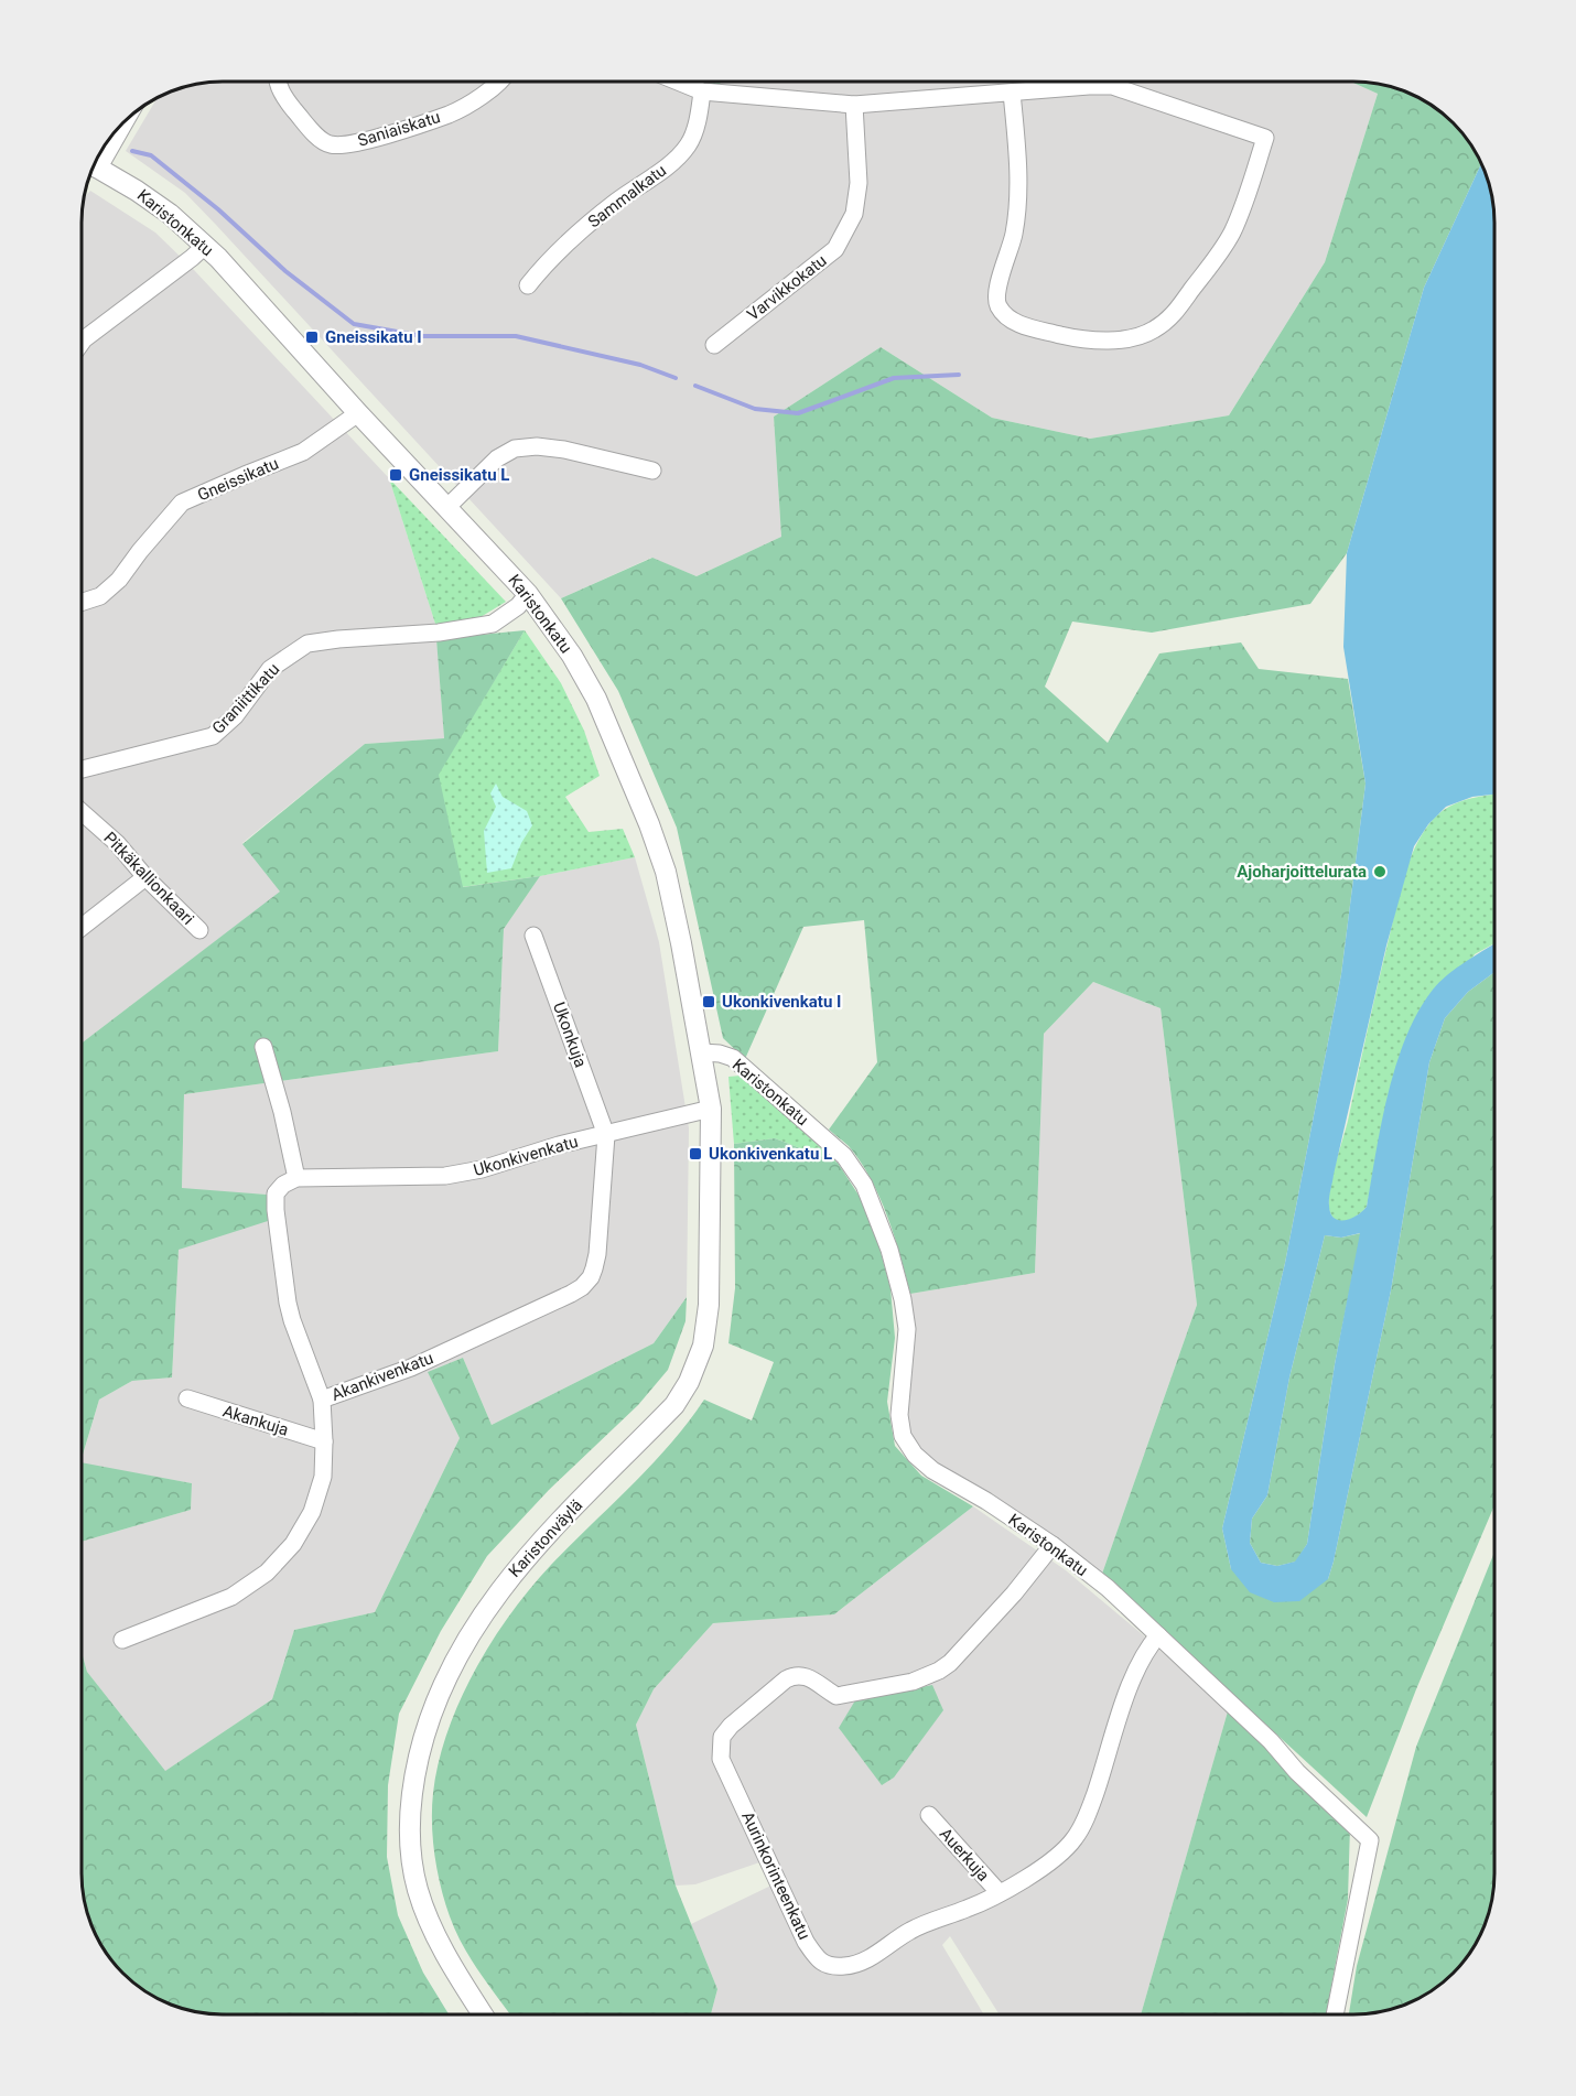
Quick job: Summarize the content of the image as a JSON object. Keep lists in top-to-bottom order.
{
  "streets": {
    "street": [
      "Saniaiskatu",
      "Sammalkatu",
      "Karistonkatu",
      "Varvikkokatu",
      "Gneissikatu",
      "Graniittikatu",
      "Pitkäkallionkaari",
      "Ukonkuja",
      "Ukonkivenkatu",
      "Akankivenkatu",
      "Akankuja",
      "Karistonväylä",
      "Auerkuja",
      "Aurinkorinteenkatu"
    ]
  },
  "crossings": [
    ["Karistonkatu", "Gneissikatu"],
    ["Karistonkatu", "Graniittikatu"],
    ["Karistonkatu", "Karistonväylä"],
    ["Karistonkatu", "Aurinkorinteenkatu"],
    ["Ukonkuja", "Ukonkivenkatu"],
    ["Ukonkuja", "Akankivenkatu"],
    ["Ukonkivenkatu", "Akankivenkatu"],
    ["Ukonkivenkatu", "Karistonväylä"],
    ["Akankivenkatu", "Akankuja"],
    ["Auerkuja", "Aurinkorinteenkatu"]
  ],
  "places": {
    "transit": [
      "Gneissikatu I",
      "Gneissikatu L",
      "Ukonkivenkatu I",
      "Ukonkivenkatu L"
    ],
    "other": ["Ajoharjoittelurata"]
  }
}
